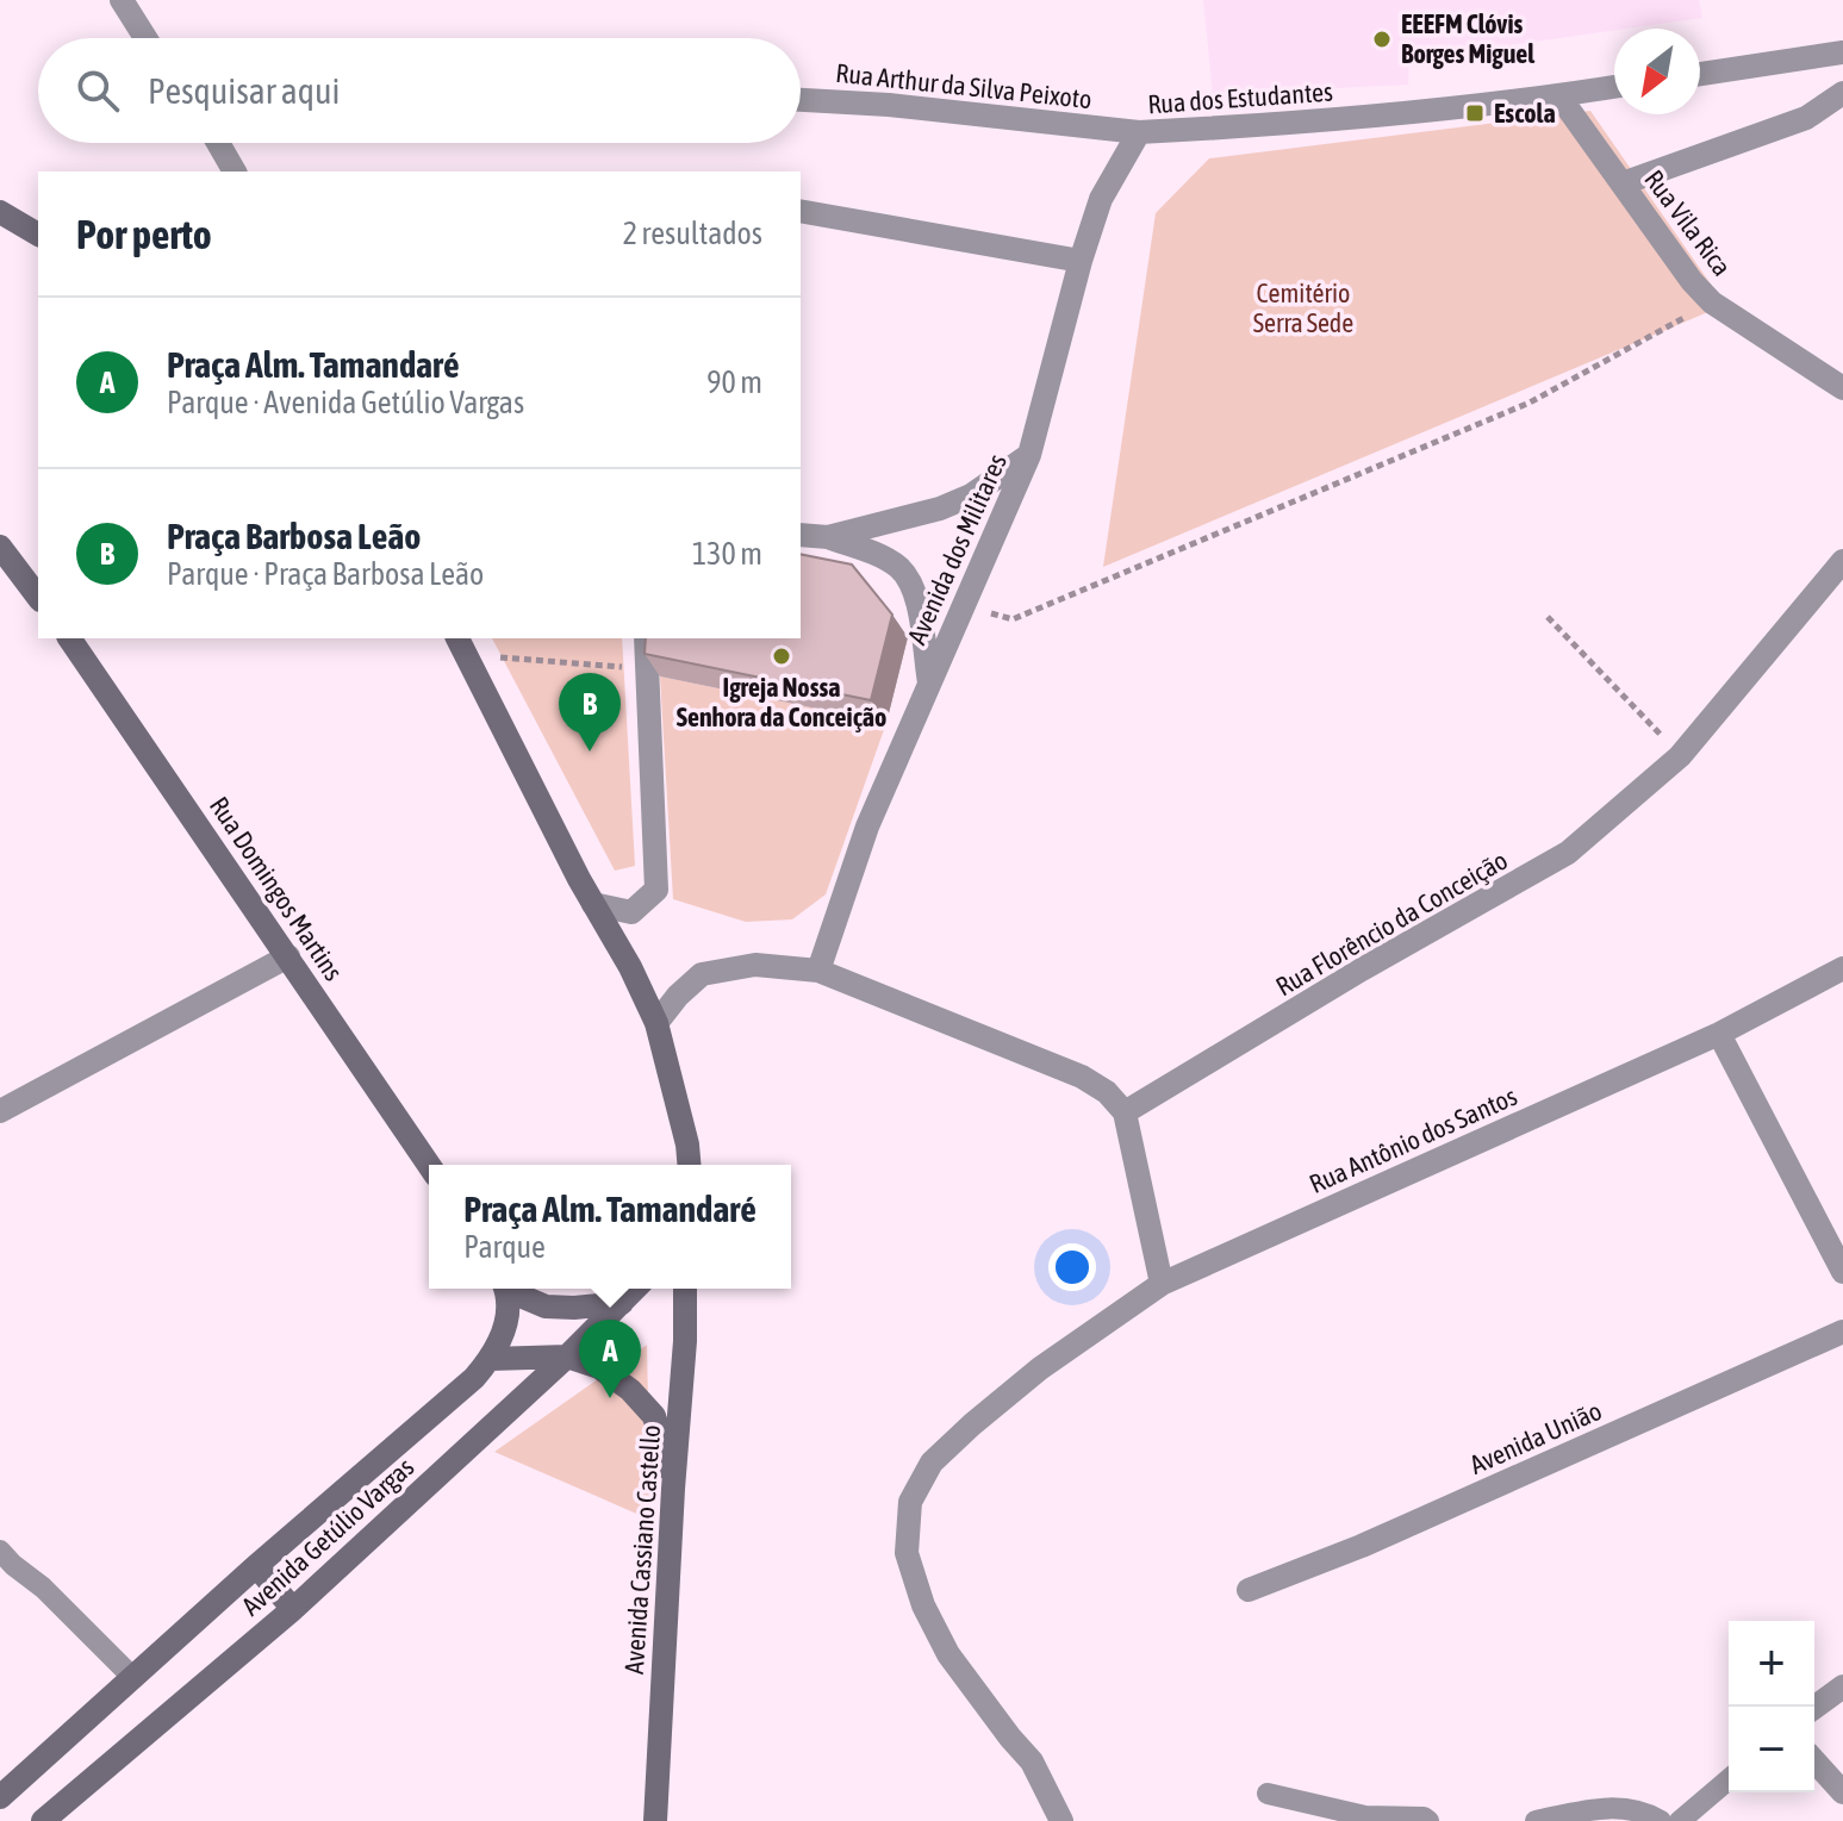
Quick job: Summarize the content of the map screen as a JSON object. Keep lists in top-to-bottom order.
{
  "streets": {
    "street": [
      "Rua Arthur da Silva Peixoto",
      "Rua dos Estudantes",
      "Rua Vila Rica",
      "Avenida dos Militares",
      "Rua Domingos Martins",
      "Rua Florêncio da Conceição",
      "Rua Antônio dos Santos",
      "Avenida União",
      "Avenida Getúlio Vargas",
      "Avenida Cassiano Castello"
    ]
  },
  "crossings": [
    ["Rua Arthur da Silva Peixoto", "Rua dos Estudantes"],
    ["Rua dos Estudantes", "Rua Vila Rica"],
    ["Rua dos Estudantes", "Avenida dos Militares"]
  ],
  "parks": ["Cemitério Serra Sede"],
  "places": {
    "other": ["EEEFM Clóvis Borges Miguel", "Igreja Nossa Senhora da Conceição"],
    "transit": ["Escola"]
  },
  "north": "bottom left",
  "page": {
    "search": "Pesquisar aqui",
    "heading": ["Por perto", "2 resultados"],
    "list": [
      {
        "mark": "A",
        "name": "Praça Alm. Tamandaré",
        "note": "Parque · Avenida Getúlio Vargas",
        "value": "90 m"
      },
      {
        "mark": "B",
        "name": "Praça Barbosa Leão",
        "note": "Parque · Praça Barbosa Leão",
        "value": "130 m"
      }
    ],
    "pins": ["B", "A"],
    "popup": ["Praça Alm. Tamandaré", "Parque"],
    "map_buttons": ["+", "−"]
  }
}
